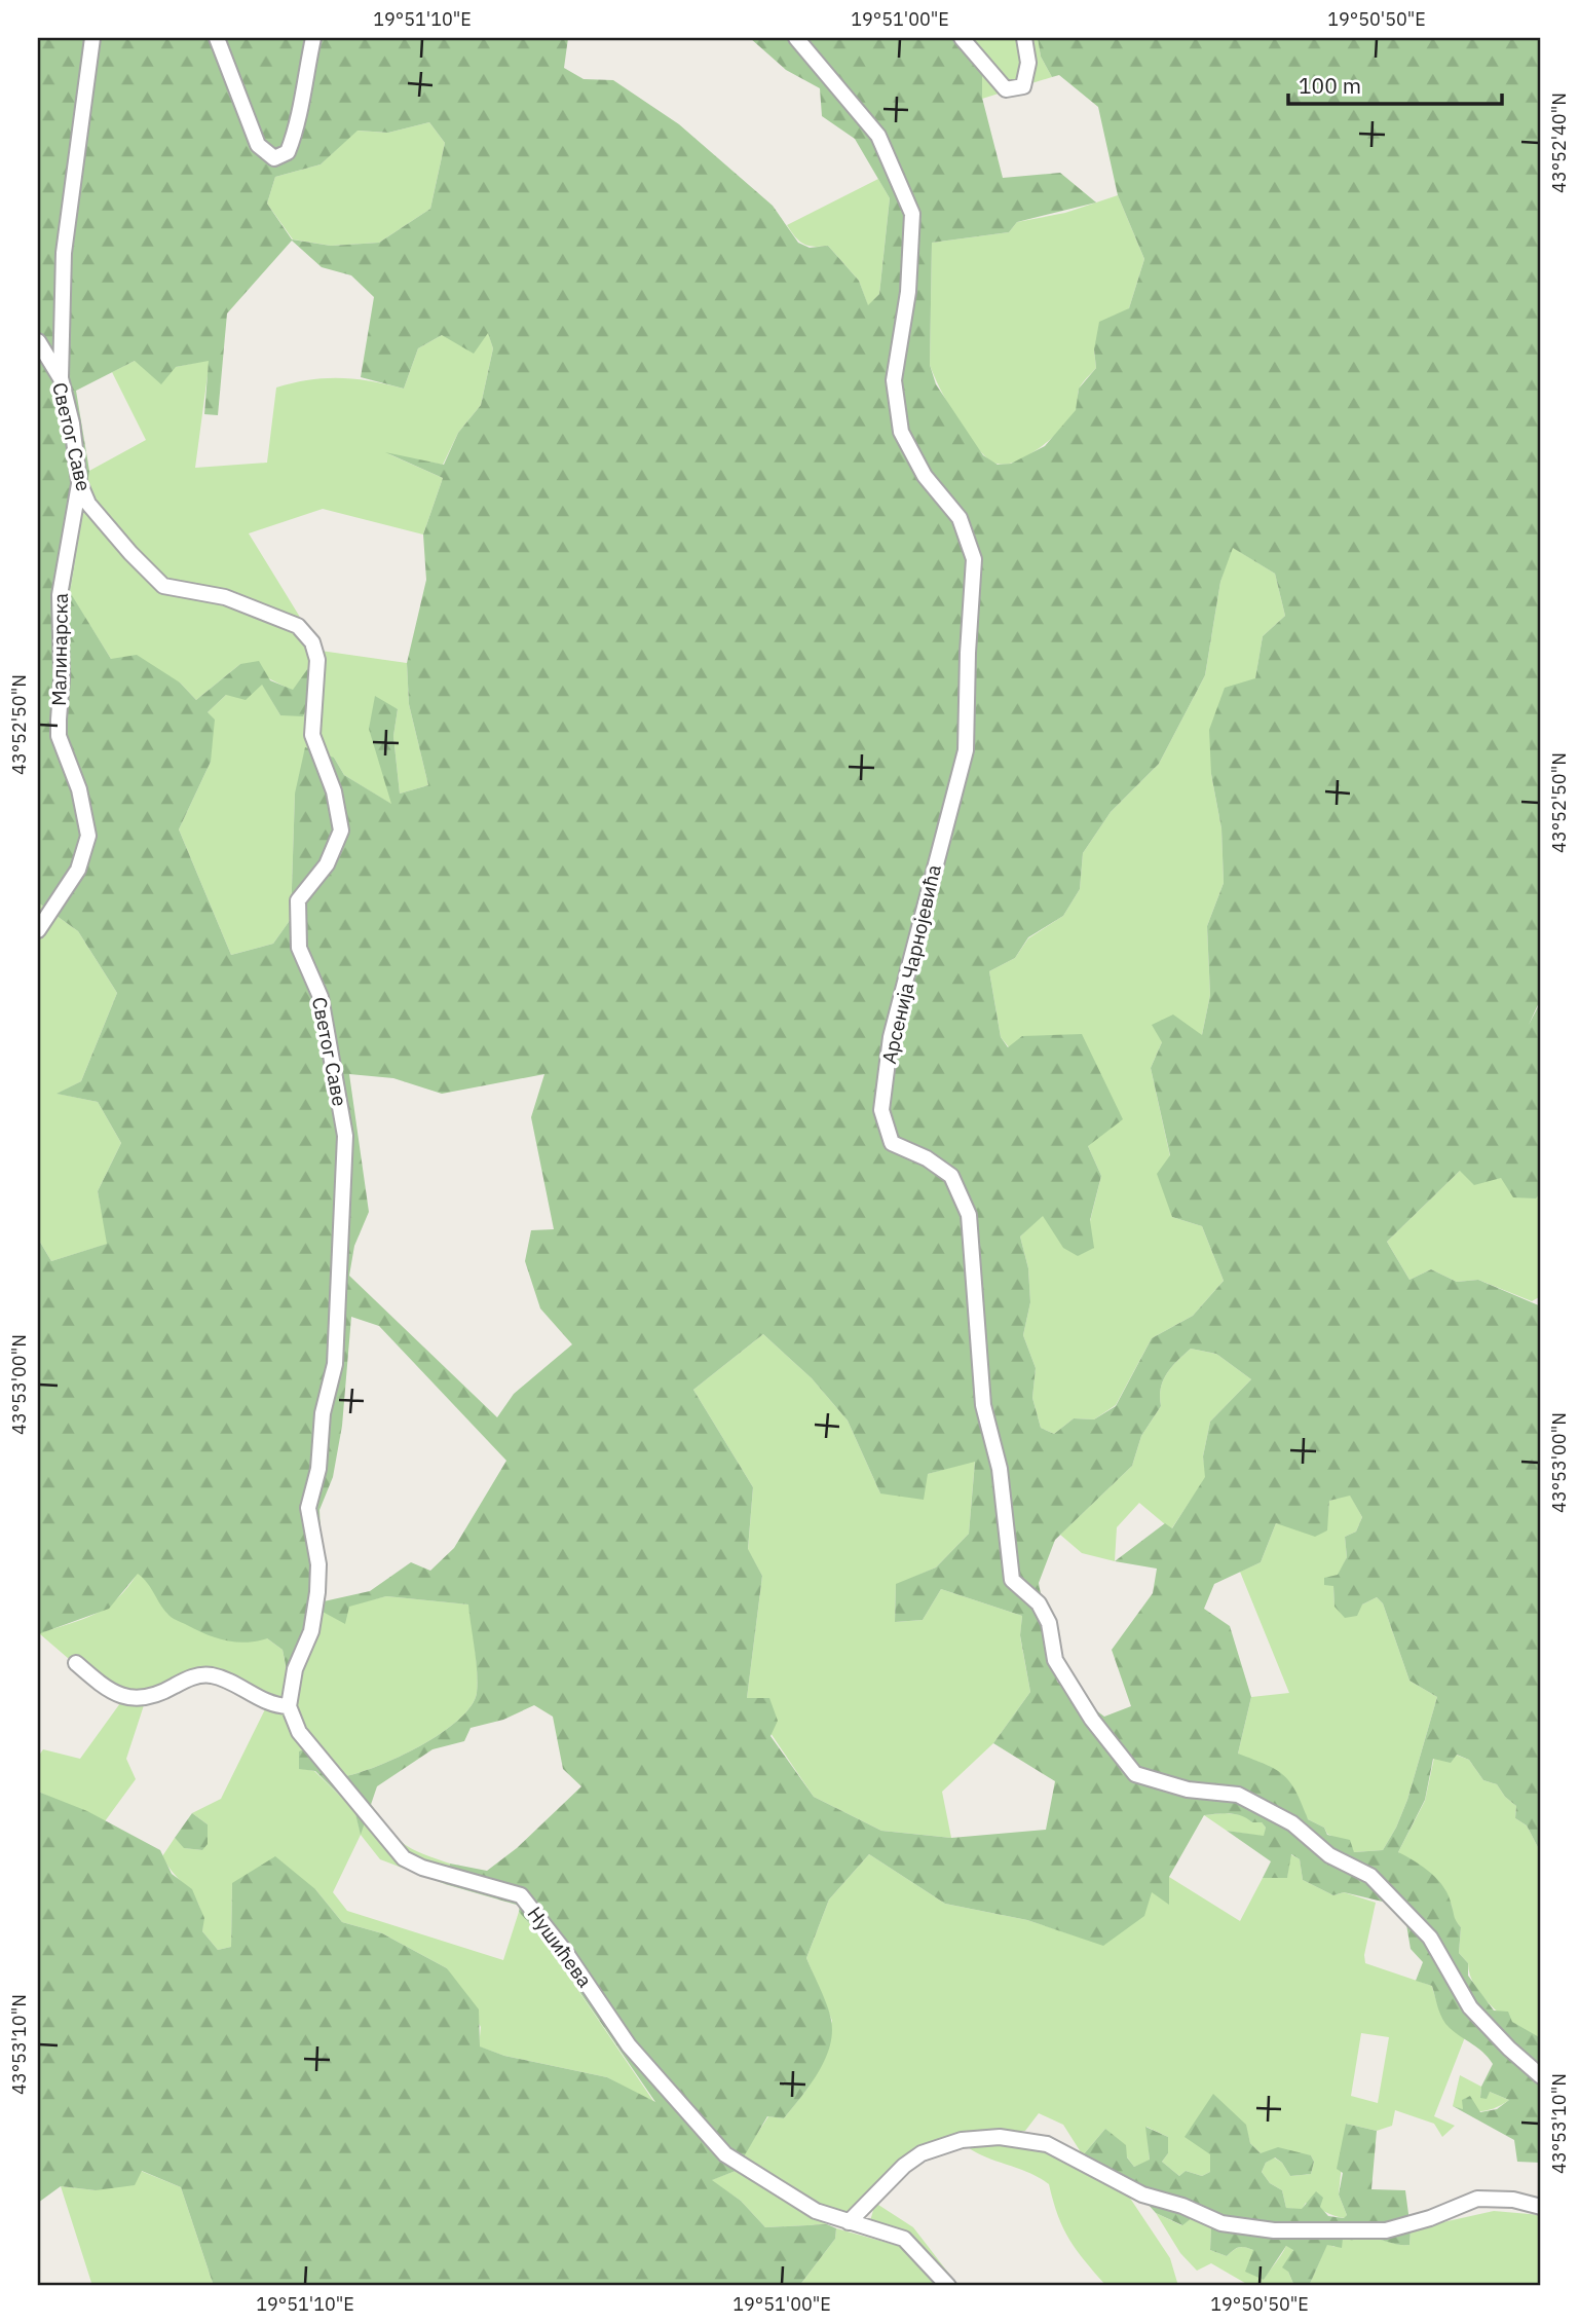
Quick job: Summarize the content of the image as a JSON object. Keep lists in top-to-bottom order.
{
  "streets": {
    "street": [
      "Светог Саве",
      "Малинарска",
      "Арсенија Чарнојевића",
      "Нушићева"
    ]
  },
  "crossings": [
    ["Светог Саве", "Малинарска"],
    ["Светог Саве", "Нушићева"]
  ],
  "scale_bar": "100 m",
  "coordinates": [
    "19°51'10\"E",
    "19°51'00\"E",
    "19°50'50\"E",
    "43°52'40\"N",
    "43°52'50\"N",
    "43°53'00\"N",
    "43°53'10\"N"
  ]
}
